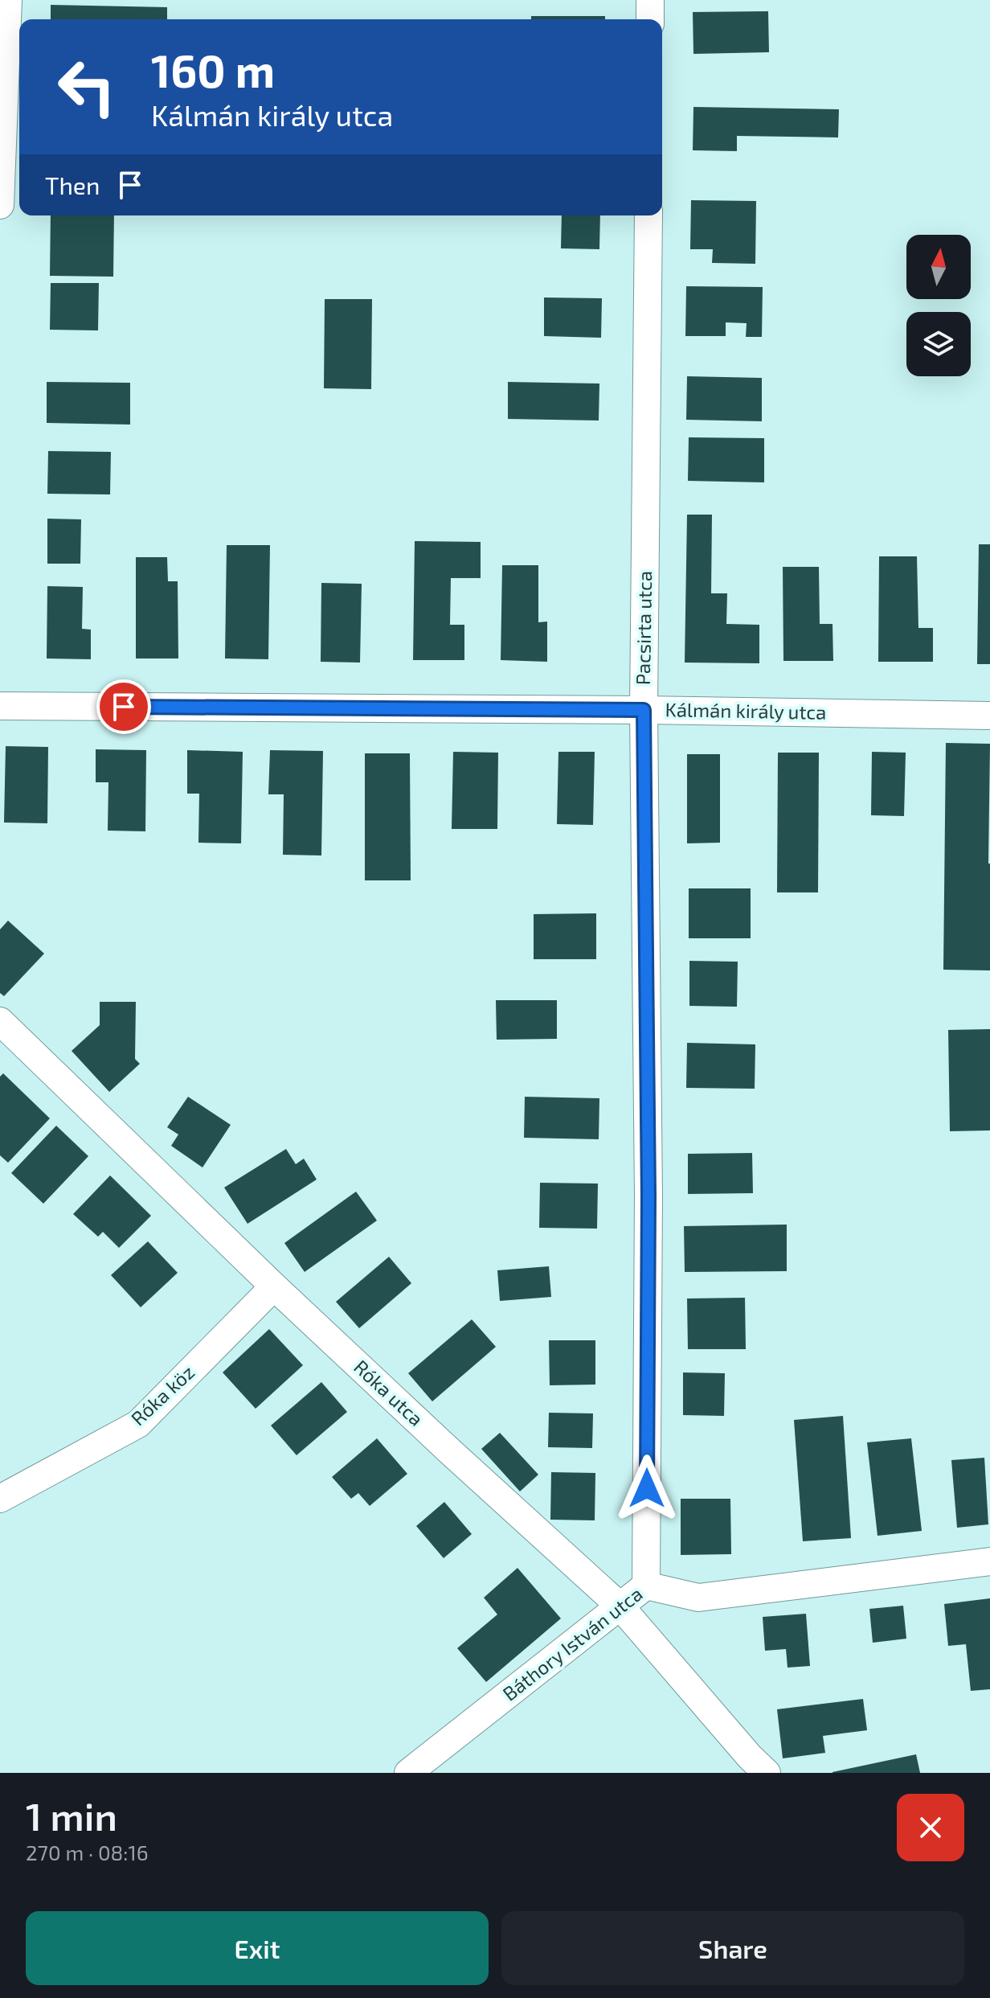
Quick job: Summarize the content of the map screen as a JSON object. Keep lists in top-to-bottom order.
{
  "streets": {
    "street": [
      "Pacsirta utca",
      "Kálmán király utca",
      "Róka utca",
      "Róka köz",
      "Báthory István utca"
    ]
  },
  "crossings": [
    ["Pacsirta utca", "Kálmán király utca"],
    ["Pacsirta utca", "Báthory István utca"],
    ["Róka utca", "Róka köz"],
    ["Róka utca", "Báthory István utca"]
  ],
  "north": "top",
  "page": {
    "turn": ["160 m", "Kálmán király utca"],
    "then": "Then",
    "heading": ["1 min", "270 m · 08:16"],
    "buttons": ["Exit", "Share"]
  }
}
